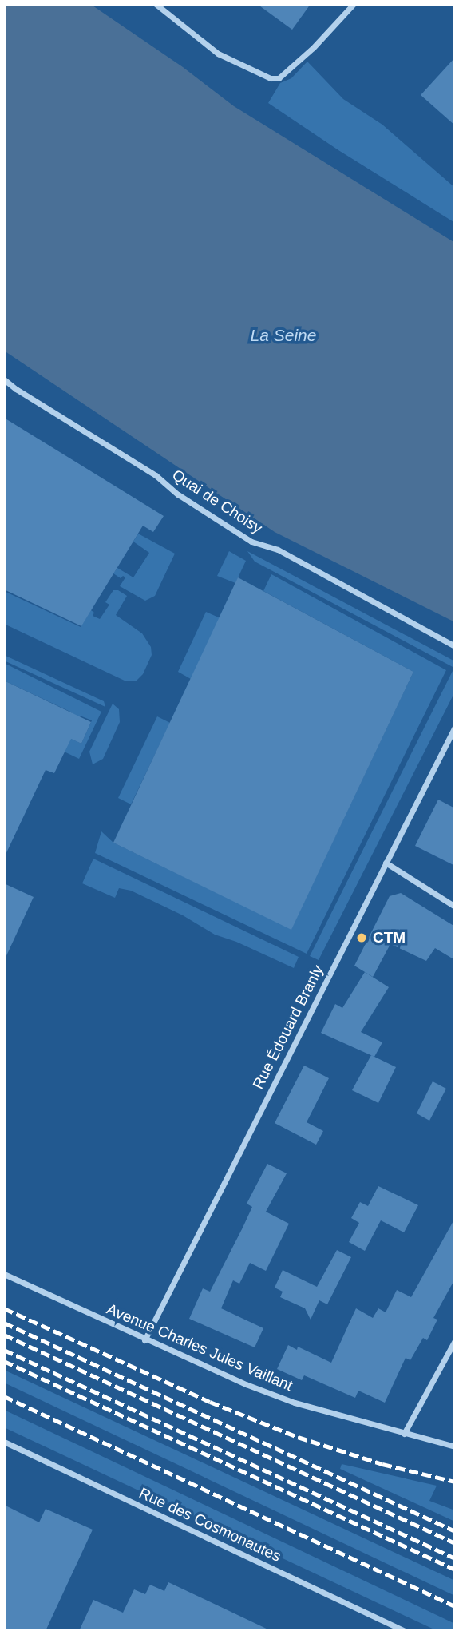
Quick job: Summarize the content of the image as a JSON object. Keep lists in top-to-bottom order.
{
  "streets": {
    "street": [
      "Quai de Choisy",
      "Rue Édouard Branly",
      "Avenue Charles Jules Vaillant",
      "Rue des Cosmonautes"
    ]
  },
  "crossings": [
    ["Rue Édouard Branly", "Avenue Charles Jules Vaillant"]
  ],
  "water": ["La Seine"],
  "places": ["CTM"]
}
